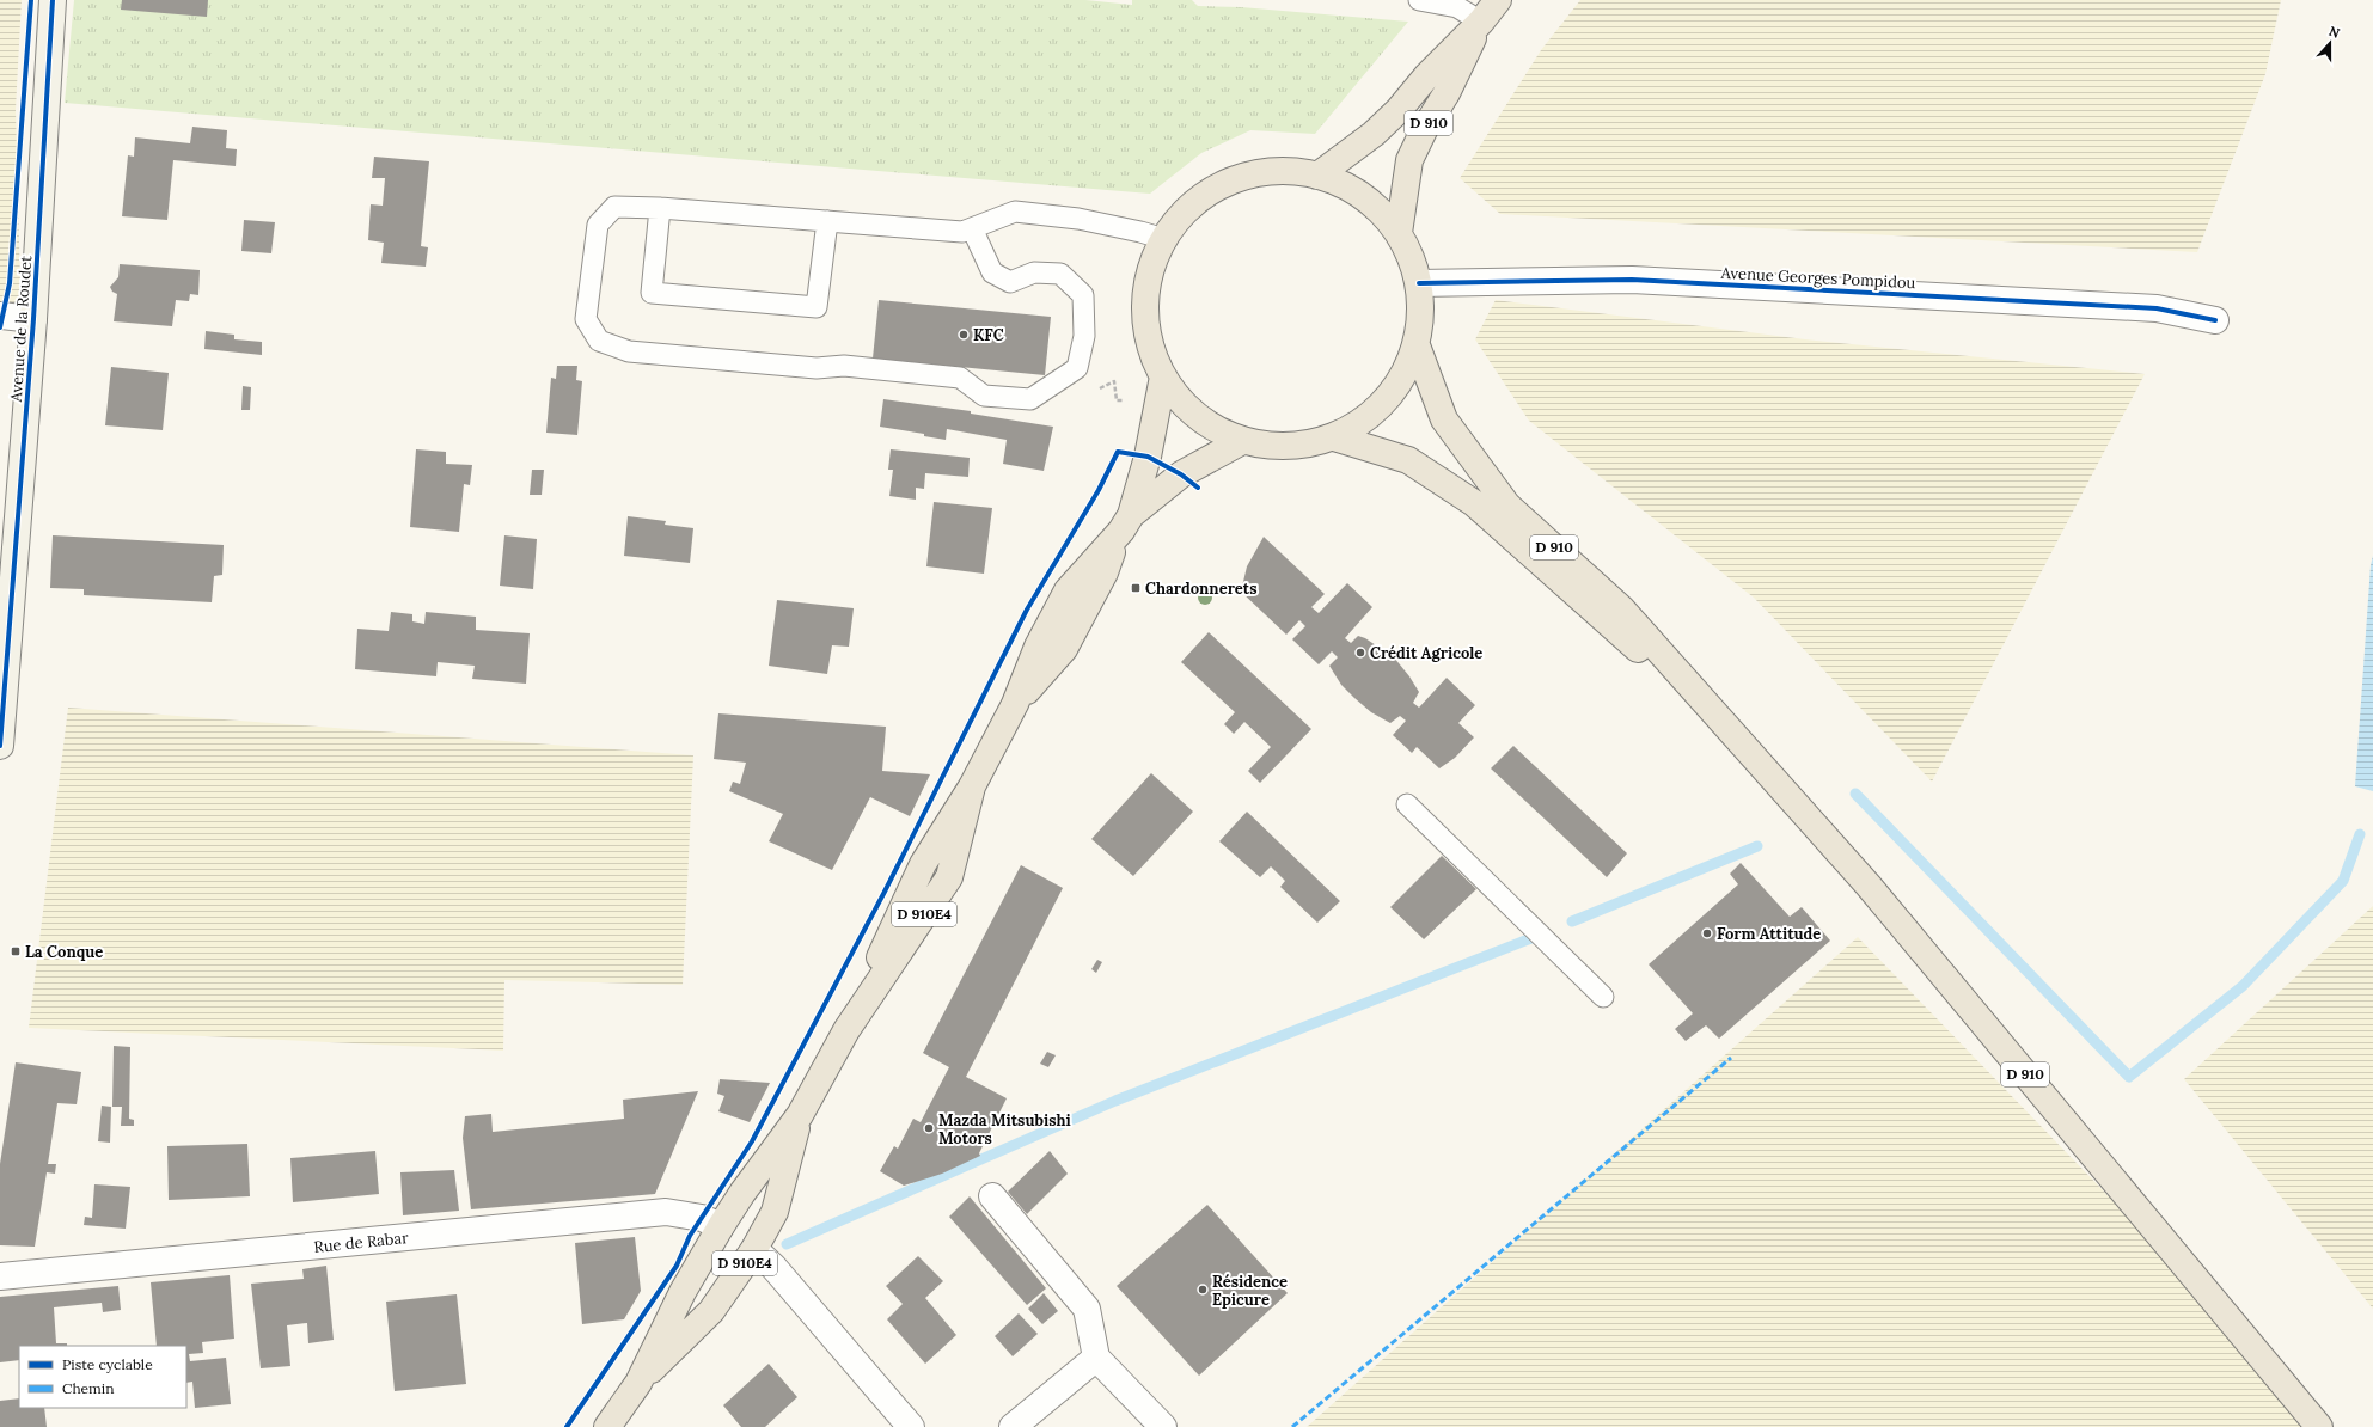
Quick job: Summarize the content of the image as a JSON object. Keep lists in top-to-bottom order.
{
  "streets": {
    "main road": ["D 910", "D 910E4"],
    "street": ["Avenue Georges Pompidou", "Avenue de la Roudet", "Rue de Rabar"]
  },
  "crossings": [
    ["D 910E4", "Rue de Rabar"]
  ],
  "places": {
    "other": [
      "KFC",
      "Crédit Agricole",
      "Form Attitude",
      "Mazda Mitsubishi Motors",
      "Résidence Epicure"
    ],
    "transit": ["Chardonnerets", "La Conque"]
  },
  "legend": ["Piste cyclable", "Chemin"],
  "north": "top"
}
